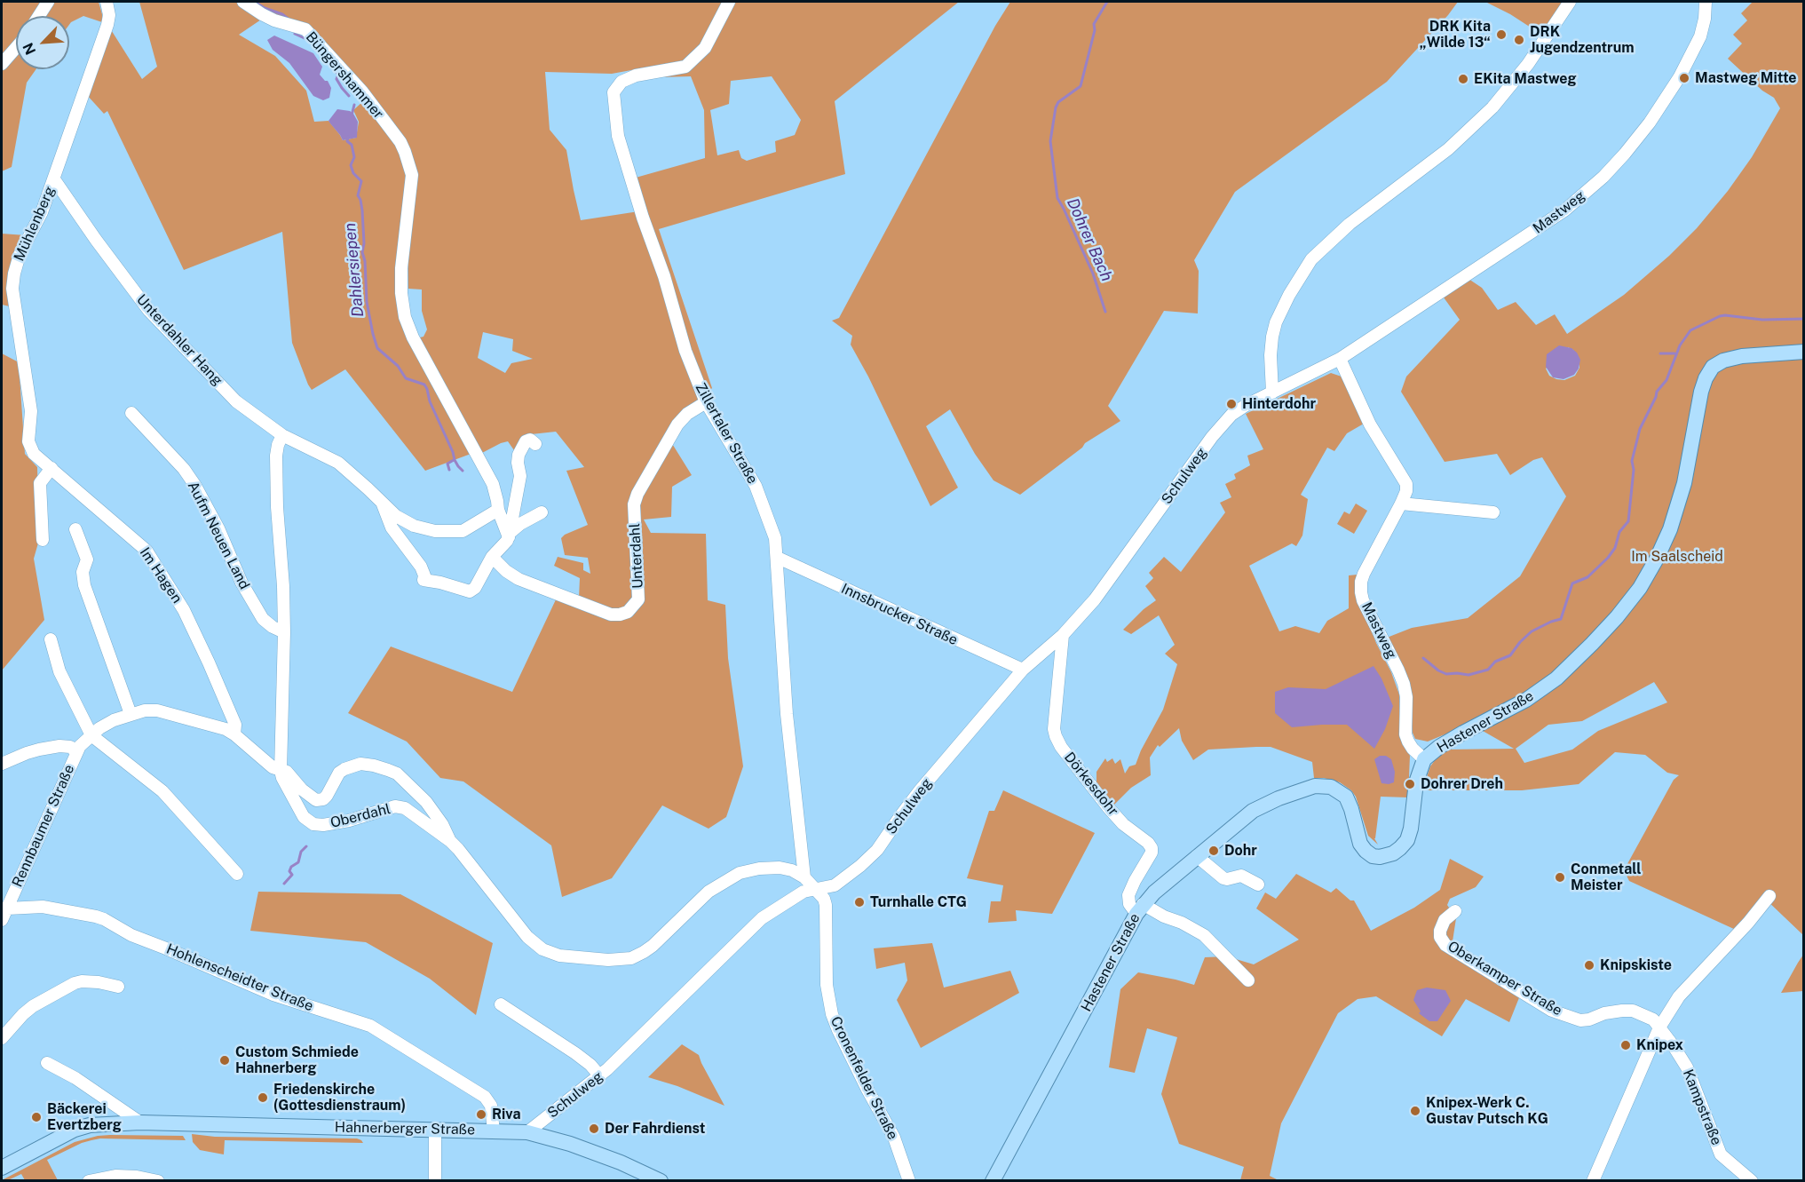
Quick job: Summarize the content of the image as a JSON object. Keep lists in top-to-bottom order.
{
  "streets": {
    "main road": ["Hastener Straße", "Hahnerberger Straße"],
    "street": [
      "Büngershammer",
      "Mastweg",
      "Mühlenberg",
      "Unterdahler Hang",
      "Zillertaler Straße",
      "Schulweg",
      "Aufm Neuen Land",
      "Unterdahl",
      "Im Hagen",
      "Innsbrucker Straße",
      "Dörkesdohr",
      "Oberdahl",
      "Rennbaumer Straße",
      "Hohlenscheidter Straße",
      "Oberkamper Straße",
      "Cronenfelder Straße",
      "Kampstraße"
    ]
  },
  "crossings": [
    ["Mastweg", "Schulweg"],
    ["Mastweg", "Hastener Straße"],
    ["Mühlenberg", "Unterdahler Hang"],
    ["Mühlenberg", "Im Hagen"],
    ["Unterdahler Hang", "Oberdahl"],
    ["Zillertaler Straße", "Unterdahl"],
    ["Zillertaler Straße", "Innsbrucker Straße"],
    ["Zillertaler Straße", "Cronenfelder Straße"],
    ["Schulweg", "Innsbrucker Straße"],
    ["Schulweg", "Dörkesdohr"],
    ["Schulweg", "Cronenfelder Straße"],
    ["Schulweg", "Hahnerberger Straße"],
    ["Aufm Neuen Land", "Oberdahl"],
    ["Im Hagen", "Rennbaumer Straße"],
    ["Hastener Straße", "Dörkesdohr"],
    ["Oberdahl", "Rennbaumer Straße"],
    ["Oberdahl", "Cronenfelder Straße"],
    ["Rennbaumer Straße", "Hohlenscheidter Straße"],
    ["Hohlenscheidter Straße", "Hahnerberger Straße"],
    ["Oberkamper Straße", "Kampstraße"]
  ],
  "water": ["Dohrer Bach", "Dahlersiepen"],
  "parks": ["Im Saalscheid"],
  "places": [
    "DRK Kita „Wilde 13“",
    "DRK Jugendzentrum",
    "Mastweg Mitte",
    "EKita Mastweg",
    "Hinterdohr",
    "Dohrer Dreh",
    "Dohr",
    "Conmetall Meister",
    "Turnhalle CTG",
    "Knipskiste",
    "Knipex",
    "Custom Schmiede Hahnerberg",
    "Friedenskirche (Gottesdienstraum)",
    "Knipex-Werk C. Gustav Putsch KG",
    "Riva",
    "Bäckerei Evertzberg",
    "Der Fahrdienst"
  ],
  "north": "bottom left"
}
